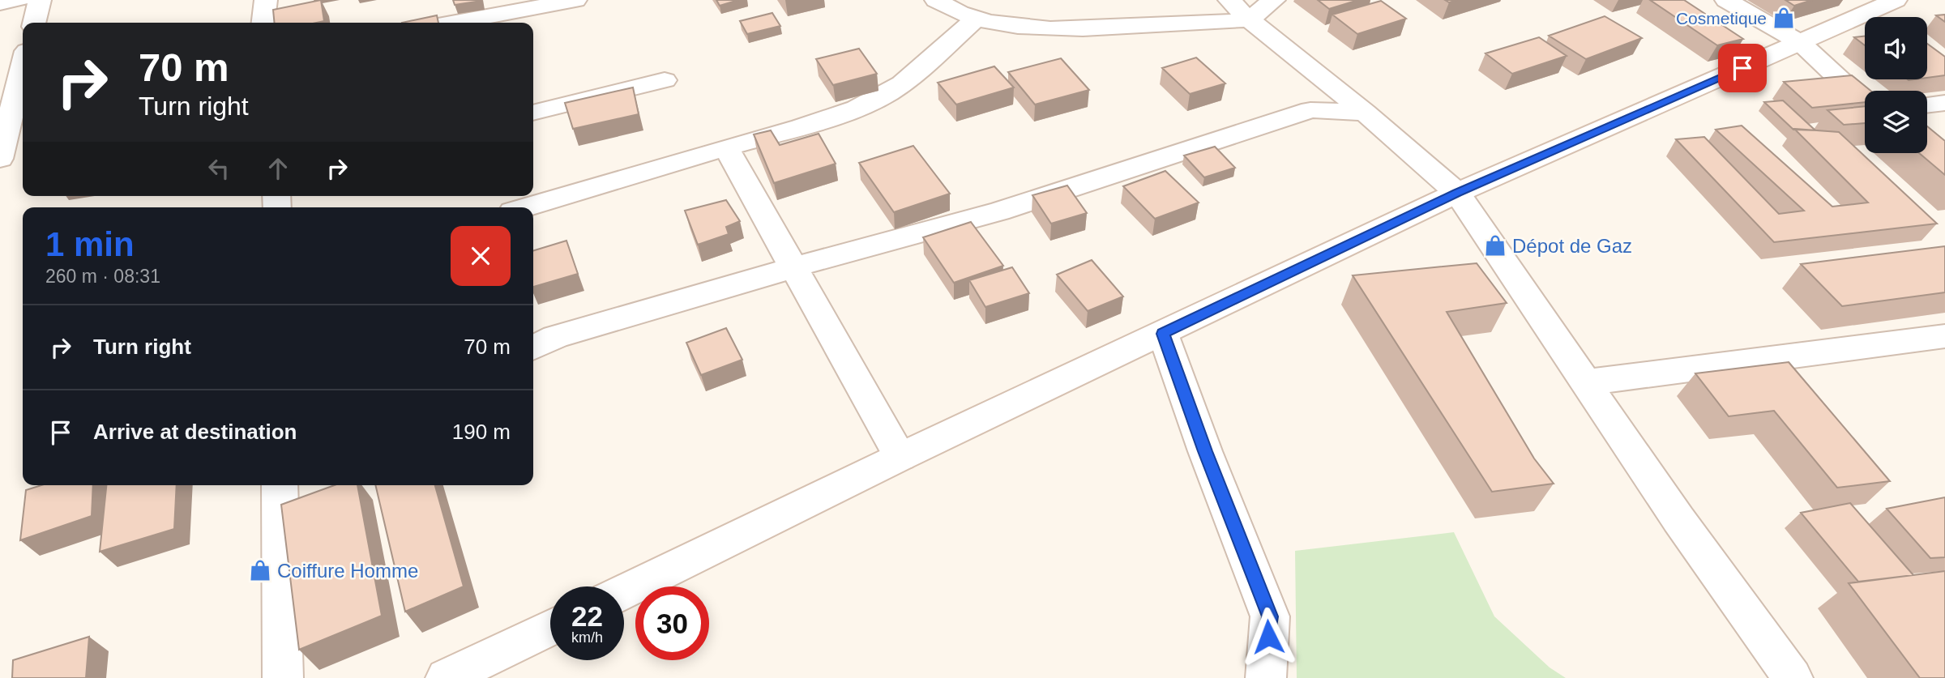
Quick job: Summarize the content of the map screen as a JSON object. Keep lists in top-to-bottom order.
{
  "places": {
    "shop": ["Cosmetique", "Dépot de Gaz", "Coiffure Homme"]
  },
  "page": {
    "turn": ["70 m", "Turn right"],
    "heading": ["1 min", "260 m · 08:31"],
    "list": [
      {
        "name": "Turn right",
        "value": "70 m"
      },
      {
        "name": "Arrive at destination",
        "value": "190 m"
      }
    ],
    "speed": "22 km/h",
    "limit": "30"
  }
}
